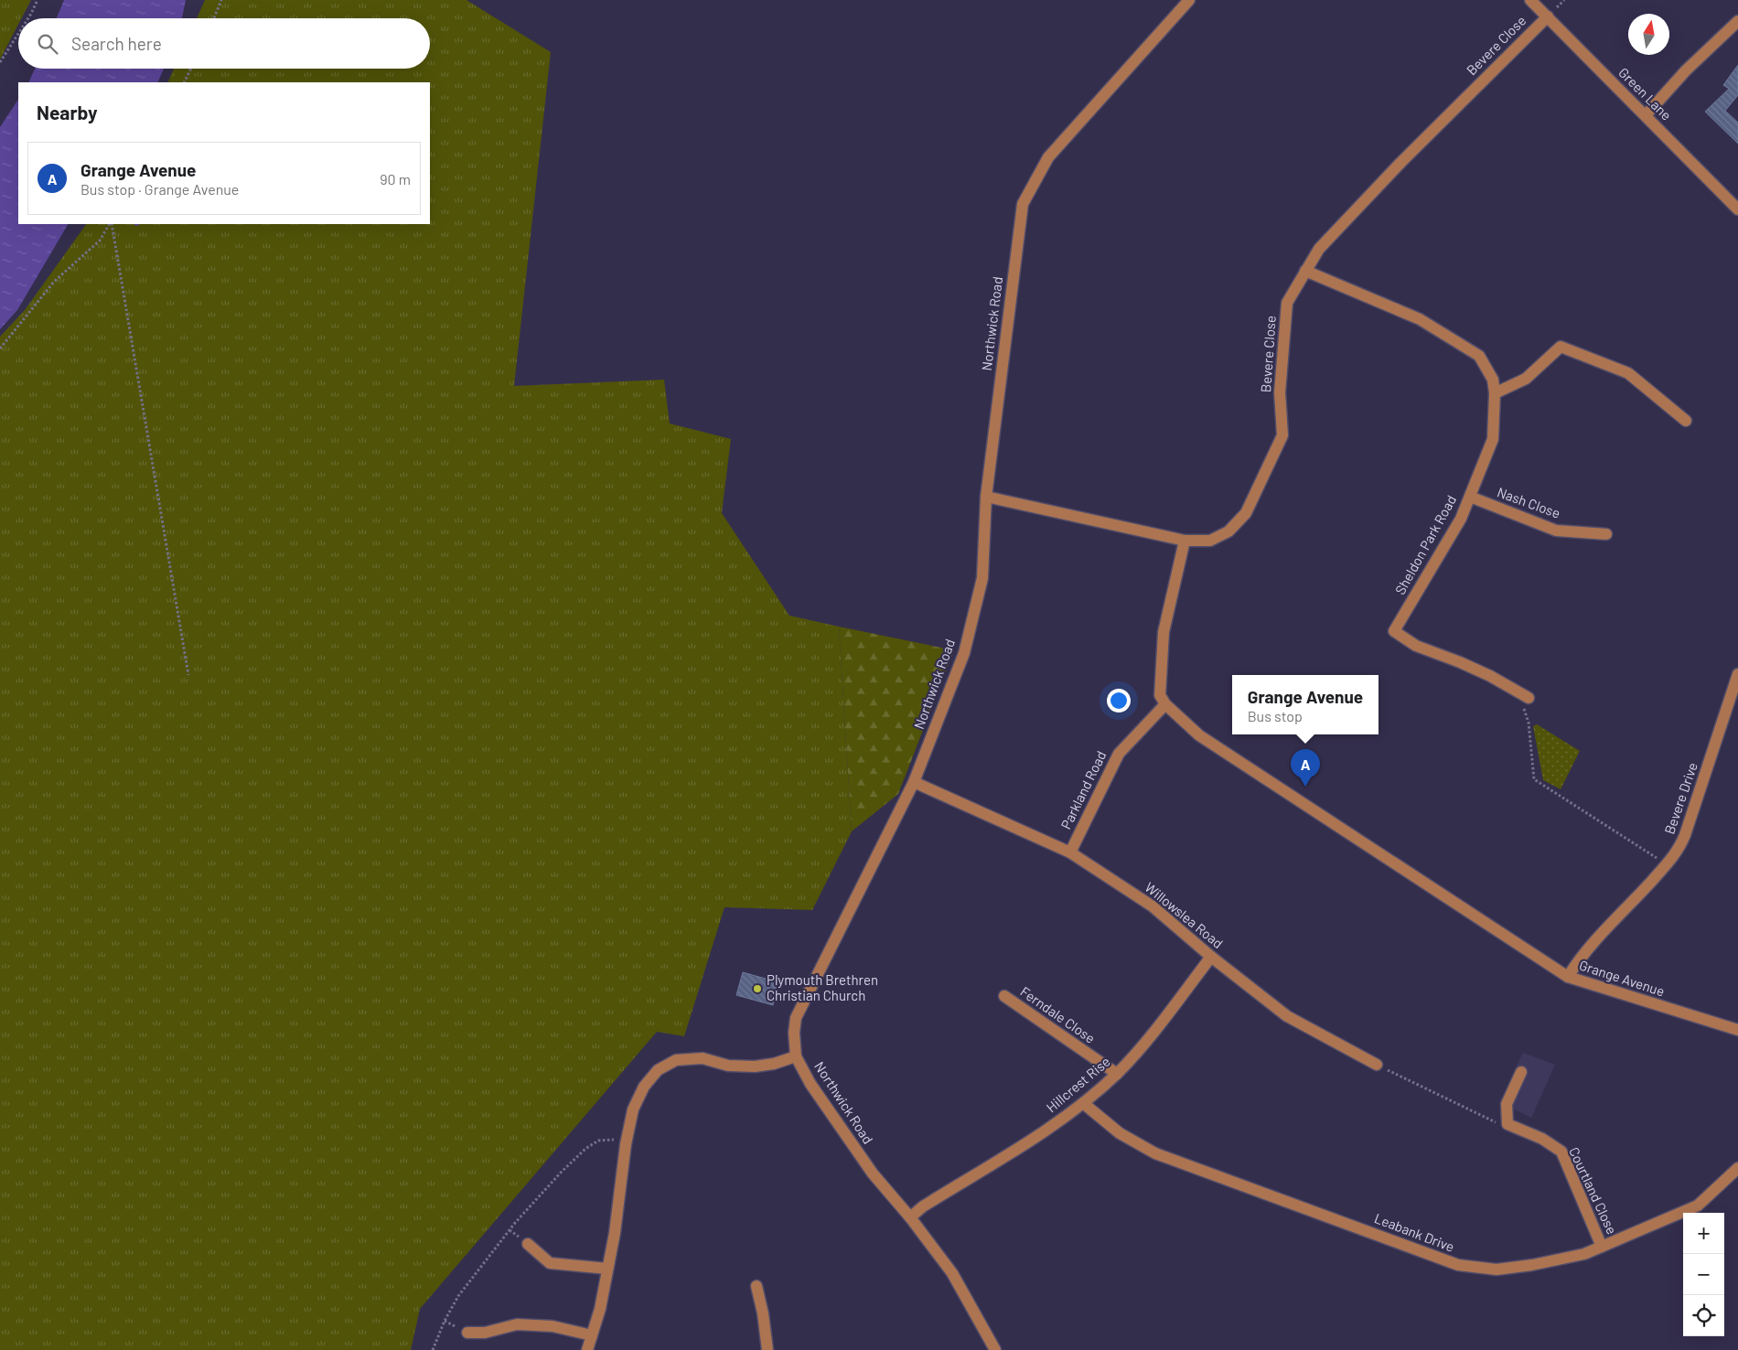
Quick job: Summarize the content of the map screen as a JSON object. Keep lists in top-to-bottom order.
{
  "streets": {
    "street": [
      "Bevere Close",
      "Green Lane",
      "Northwick Road",
      "Nash Close",
      "Sheldon Park Road",
      "Parkland Road",
      "Bevere Drive",
      "Willowslea Road",
      "Grange Avenue",
      "Ferndale Close",
      "Hillcrest Rise",
      "Courtland Close",
      "Leabank Drive"
    ]
  },
  "crossings": [
    ["Bevere Close", "Green Lane"],
    ["Bevere Close", "Northwick Road"],
    ["Bevere Close", "Sheldon Park Road"],
    ["Northwick Road", "Willowslea Road"],
    ["Northwick Road", "Hillcrest Rise"],
    ["Nash Close", "Sheldon Park Road"],
    ["Parkland Road", "Willowslea Road"],
    ["Parkland Road", "Grange Avenue"],
    ["Bevere Drive", "Grange Avenue"],
    ["Willowslea Road", "Hillcrest Rise"],
    ["Ferndale Close", "Hillcrest Rise"],
    ["Hillcrest Rise", "Leabank Drive"],
    ["Courtland Close", "Leabank Drive"]
  ],
  "places": ["Plymouth Brethren Christian Church"],
  "north": "top",
  "page": {
    "search": "Search here",
    "heading": "Nearby",
    "list": [
      {
        "mark": "A",
        "name": "Grange Avenue",
        "note": "Bus stop · Grange Avenue",
        "value": "90 m"
      }
    ],
    "popup": ["Grange Avenue", "Bus stop"],
    "pins": "A",
    "map_buttons": ["+", "−"]
  }
}
